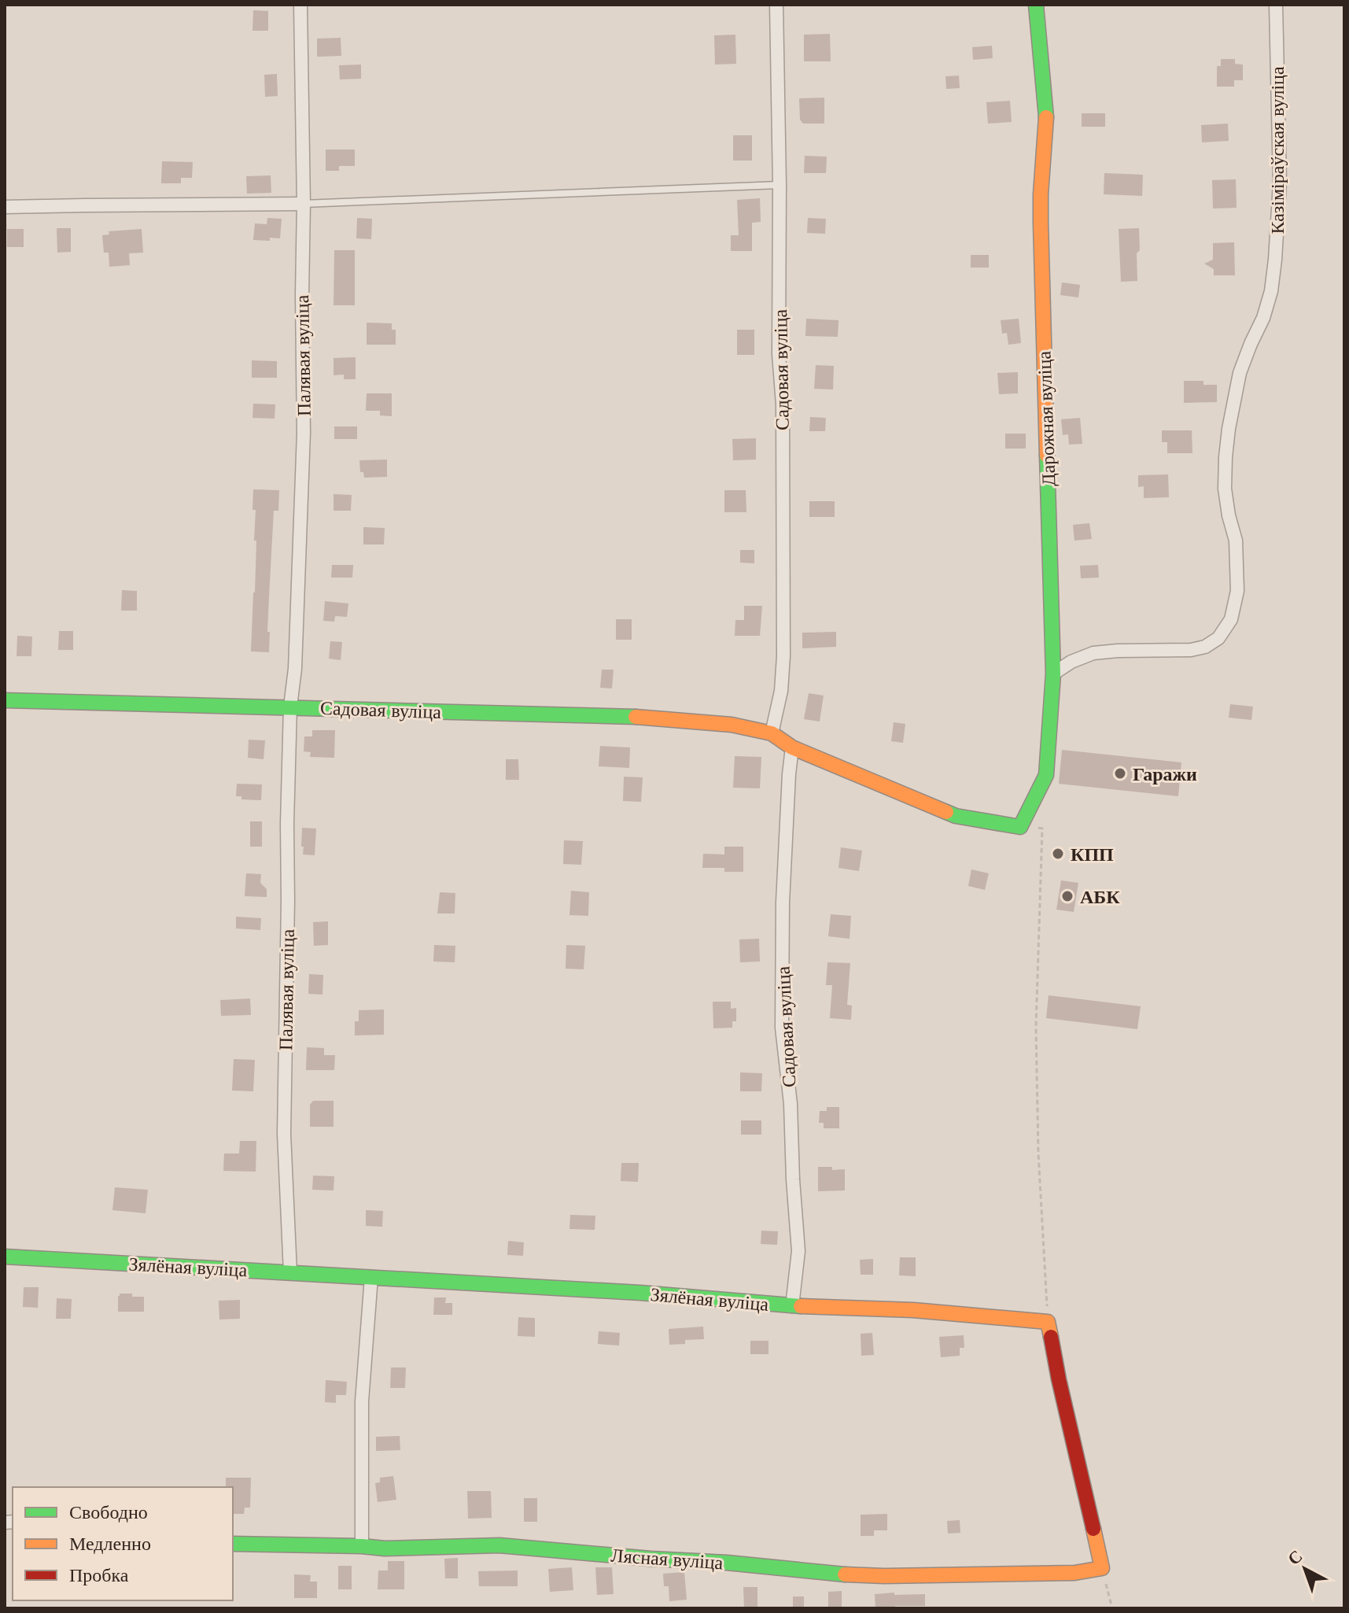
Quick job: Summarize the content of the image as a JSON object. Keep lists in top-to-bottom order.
{
  "streets": {
    "street": [
      "Казіміраўская вуліца",
      "Палявая вуліца",
      "Садовая вуліца",
      "Дарожная вуліца",
      "Зялёная вуліца",
      "Лясная вуліца"
    ]
  },
  "crossings": [
    ["Казіміраўская вуліца", "Дарожная вуліца"],
    ["Палявая вуліца", "Садовая вуліца"],
    ["Палявая вуліца", "Зялёная вуліца"],
    ["Садовая вуліца", "Дарожная вуліца"],
    ["Садовая вуліца", "Зялёная вуліца"]
  ],
  "places": ["Гаражи", "КПП", "АБК"],
  "legend": ["Свободно", "Медленно", "Пробка"],
  "north": "top left"
}
